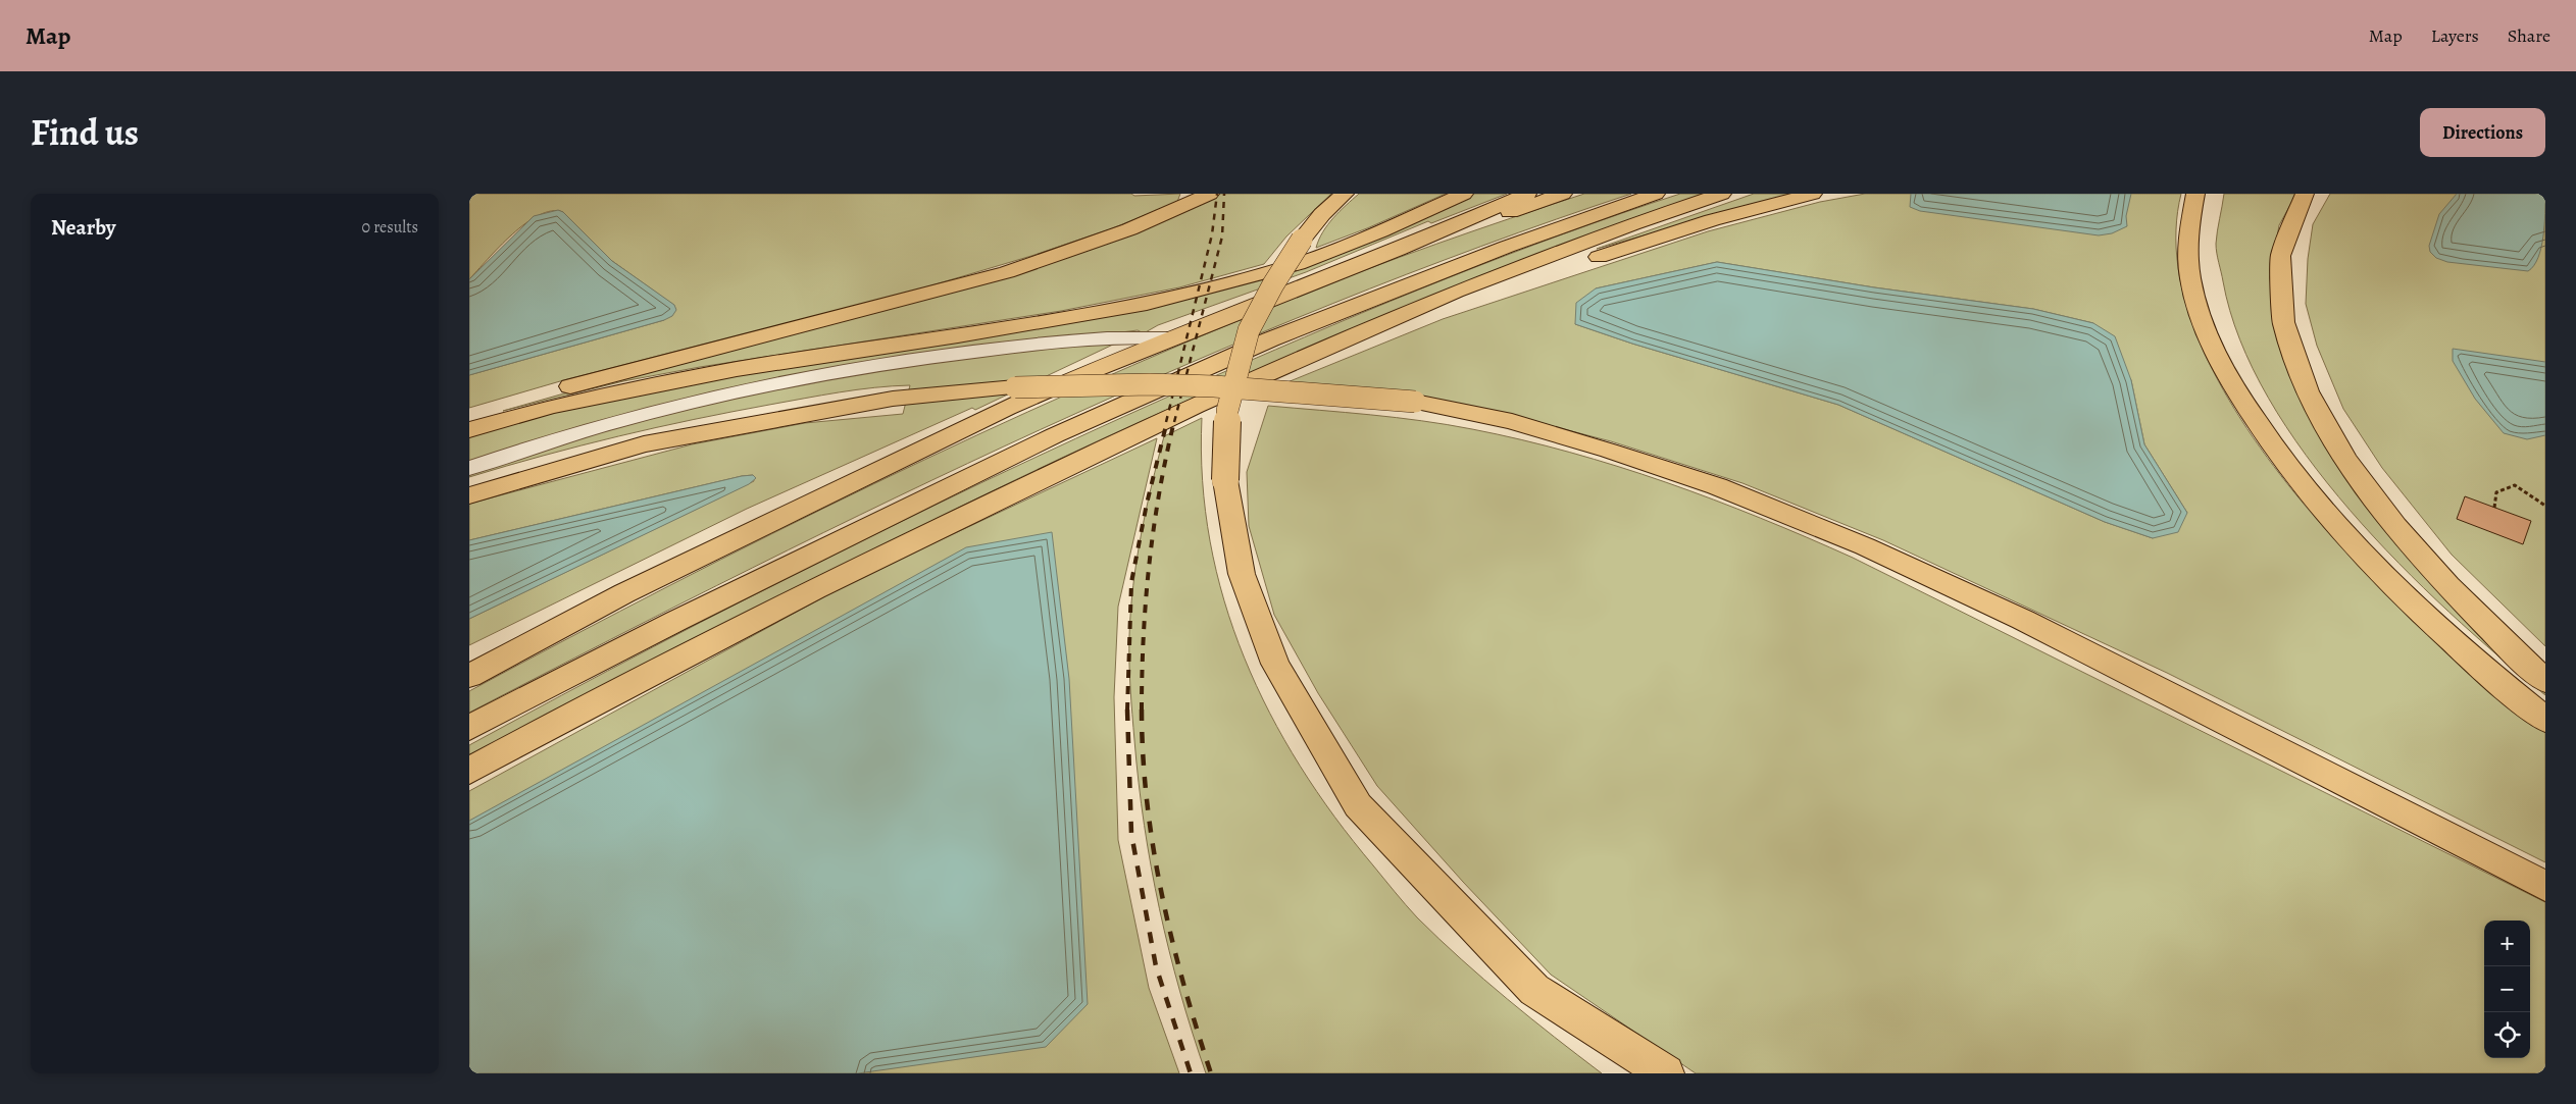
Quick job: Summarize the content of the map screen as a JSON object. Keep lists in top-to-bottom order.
{
  "page": {
    "header": "Map",
    "nav": ["Map", "Layers", "Share"],
    "title": "Find us",
    "buttons": "Directions",
    "heading": ["Nearby", "0 results"],
    "map_buttons": ["+", "−"]
  }
}
